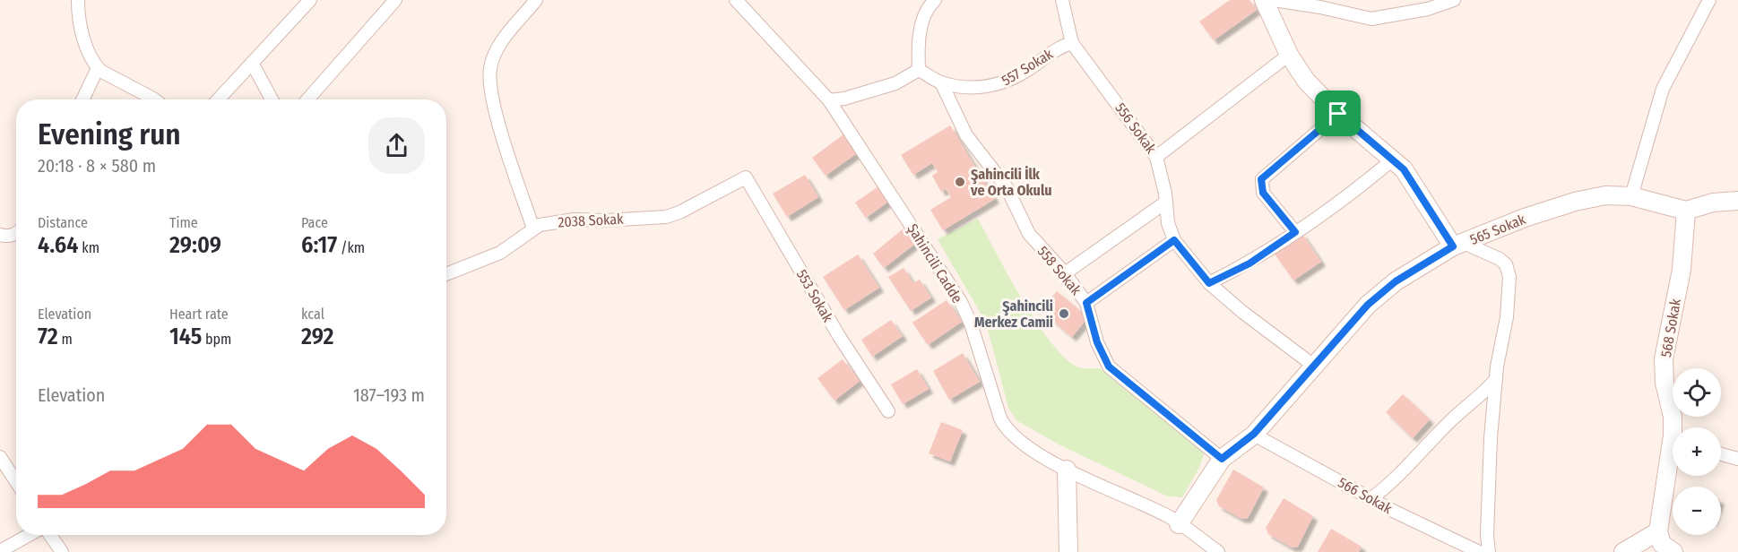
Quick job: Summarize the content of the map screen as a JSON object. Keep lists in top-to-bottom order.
{
  "streets": {
    "street": [
      "557 Sokak",
      "556 Sokak",
      "2038 Sokak",
      "565 Sokak",
      "Şahincili Cadde",
      "558 Sokak",
      "553 Sokak",
      "568 Sokak",
      "566 Sokak"
    ]
  },
  "crossings": [
    ["557 Sokak", "556 Sokak"],
    ["557 Sokak", "558 Sokak"],
    ["556 Sokak", "565 Sokak"],
    ["2038 Sokak", "553 Sokak"],
    ["565 Sokak", "Şahincili Cadde"],
    ["565 Sokak", "558 Sokak"],
    ["565 Sokak", "568 Sokak"],
    ["565 Sokak", "566 Sokak"]
  ],
  "places": ["Şahincili İlk ve Orta Okulu", "Şahincili Merkez Camii"],
  "page": {
    "heading": ["Evening run", "20:18 · 8 × 580 m"],
    "stats": [
      ["Distance", "4.64 km"],
      ["Time", "29:09"],
      ["Pace", "6:17 /km"],
      ["Elevation", "72 m"],
      ["Heart rate", "145 bpm"],
      ["kcal", "292"]
    ],
    "map_buttons": ["+", "−"],
    "chart": ["Elevation", "187–193 m"]
  }
}
